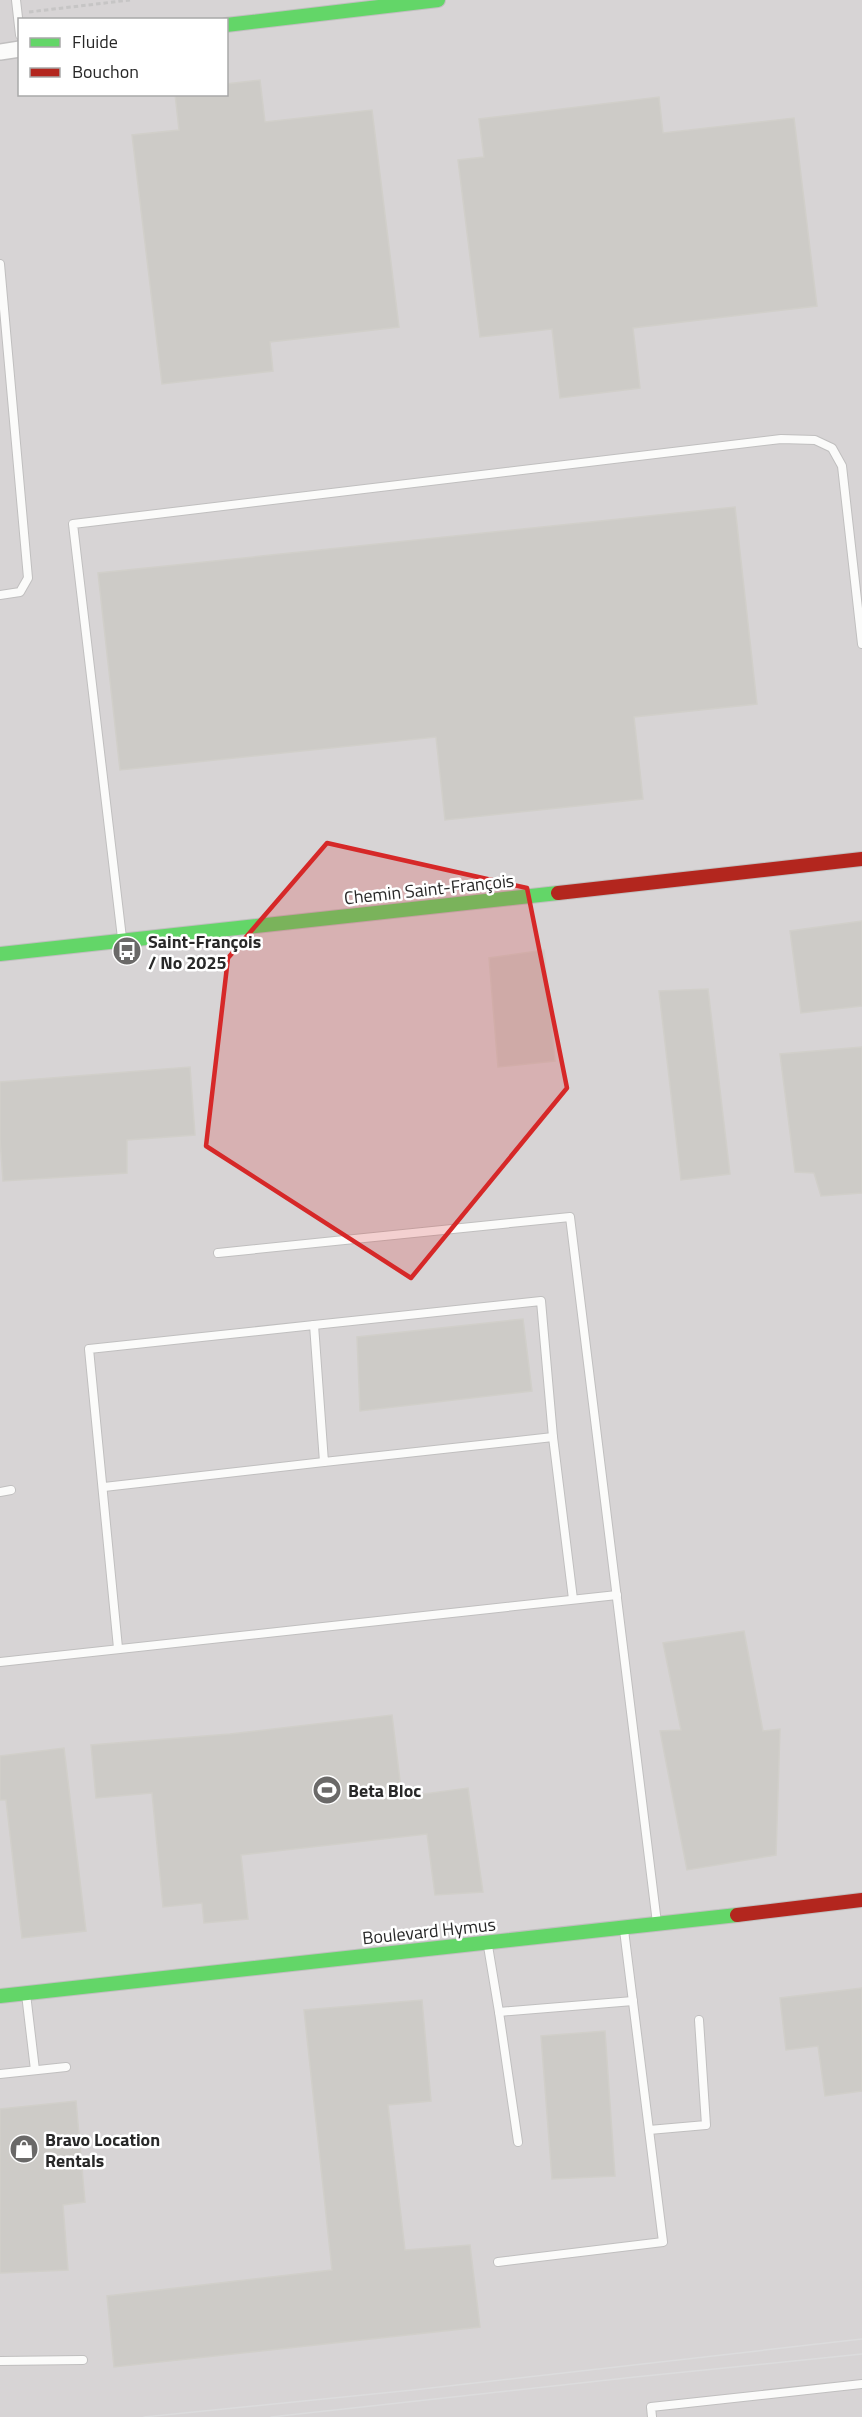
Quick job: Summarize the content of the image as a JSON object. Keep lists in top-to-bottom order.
{
  "streets": {
    "street": ["Chemin Saint-François", "Boulevard Hymus"]
  },
  "places": {
    "bus stop": ["Saint-François / No 2025"],
    "sports": ["Beta Bloc"],
    "shop": ["Bravo Location Rentals"]
  },
  "legend": ["Fluide", "Bouchon"]
}
